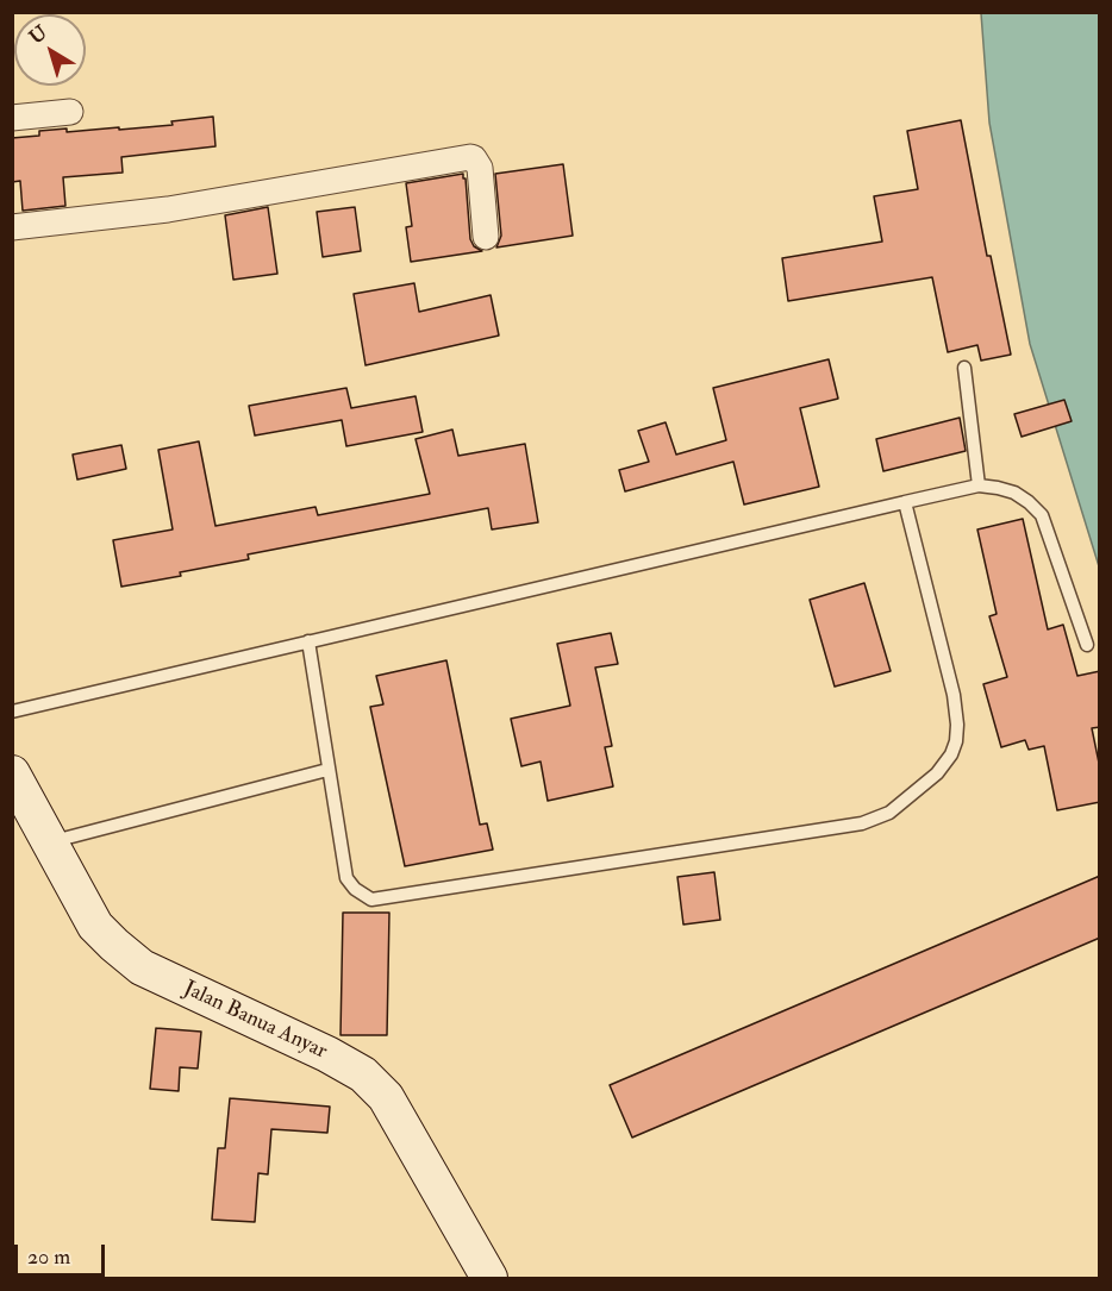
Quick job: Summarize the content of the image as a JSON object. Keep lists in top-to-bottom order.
{
  "streets": {
    "street": ["Jalan Banua Anyar"]
  },
  "scale_bar": "20 m",
  "north": "top left"
}
